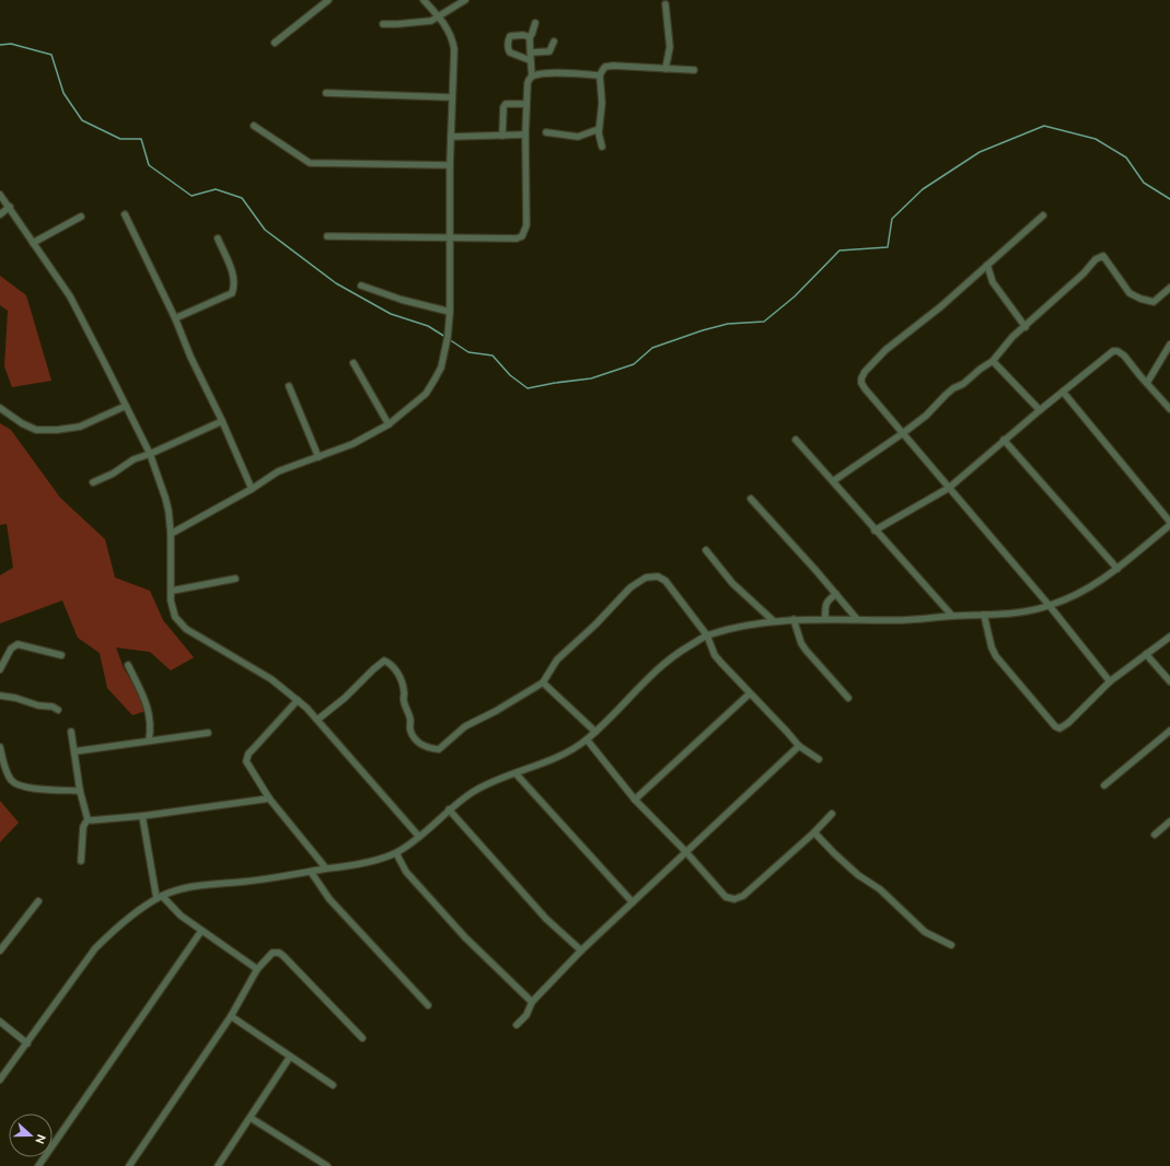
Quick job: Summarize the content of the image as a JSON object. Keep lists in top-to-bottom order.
{
  "north": "right"
}
